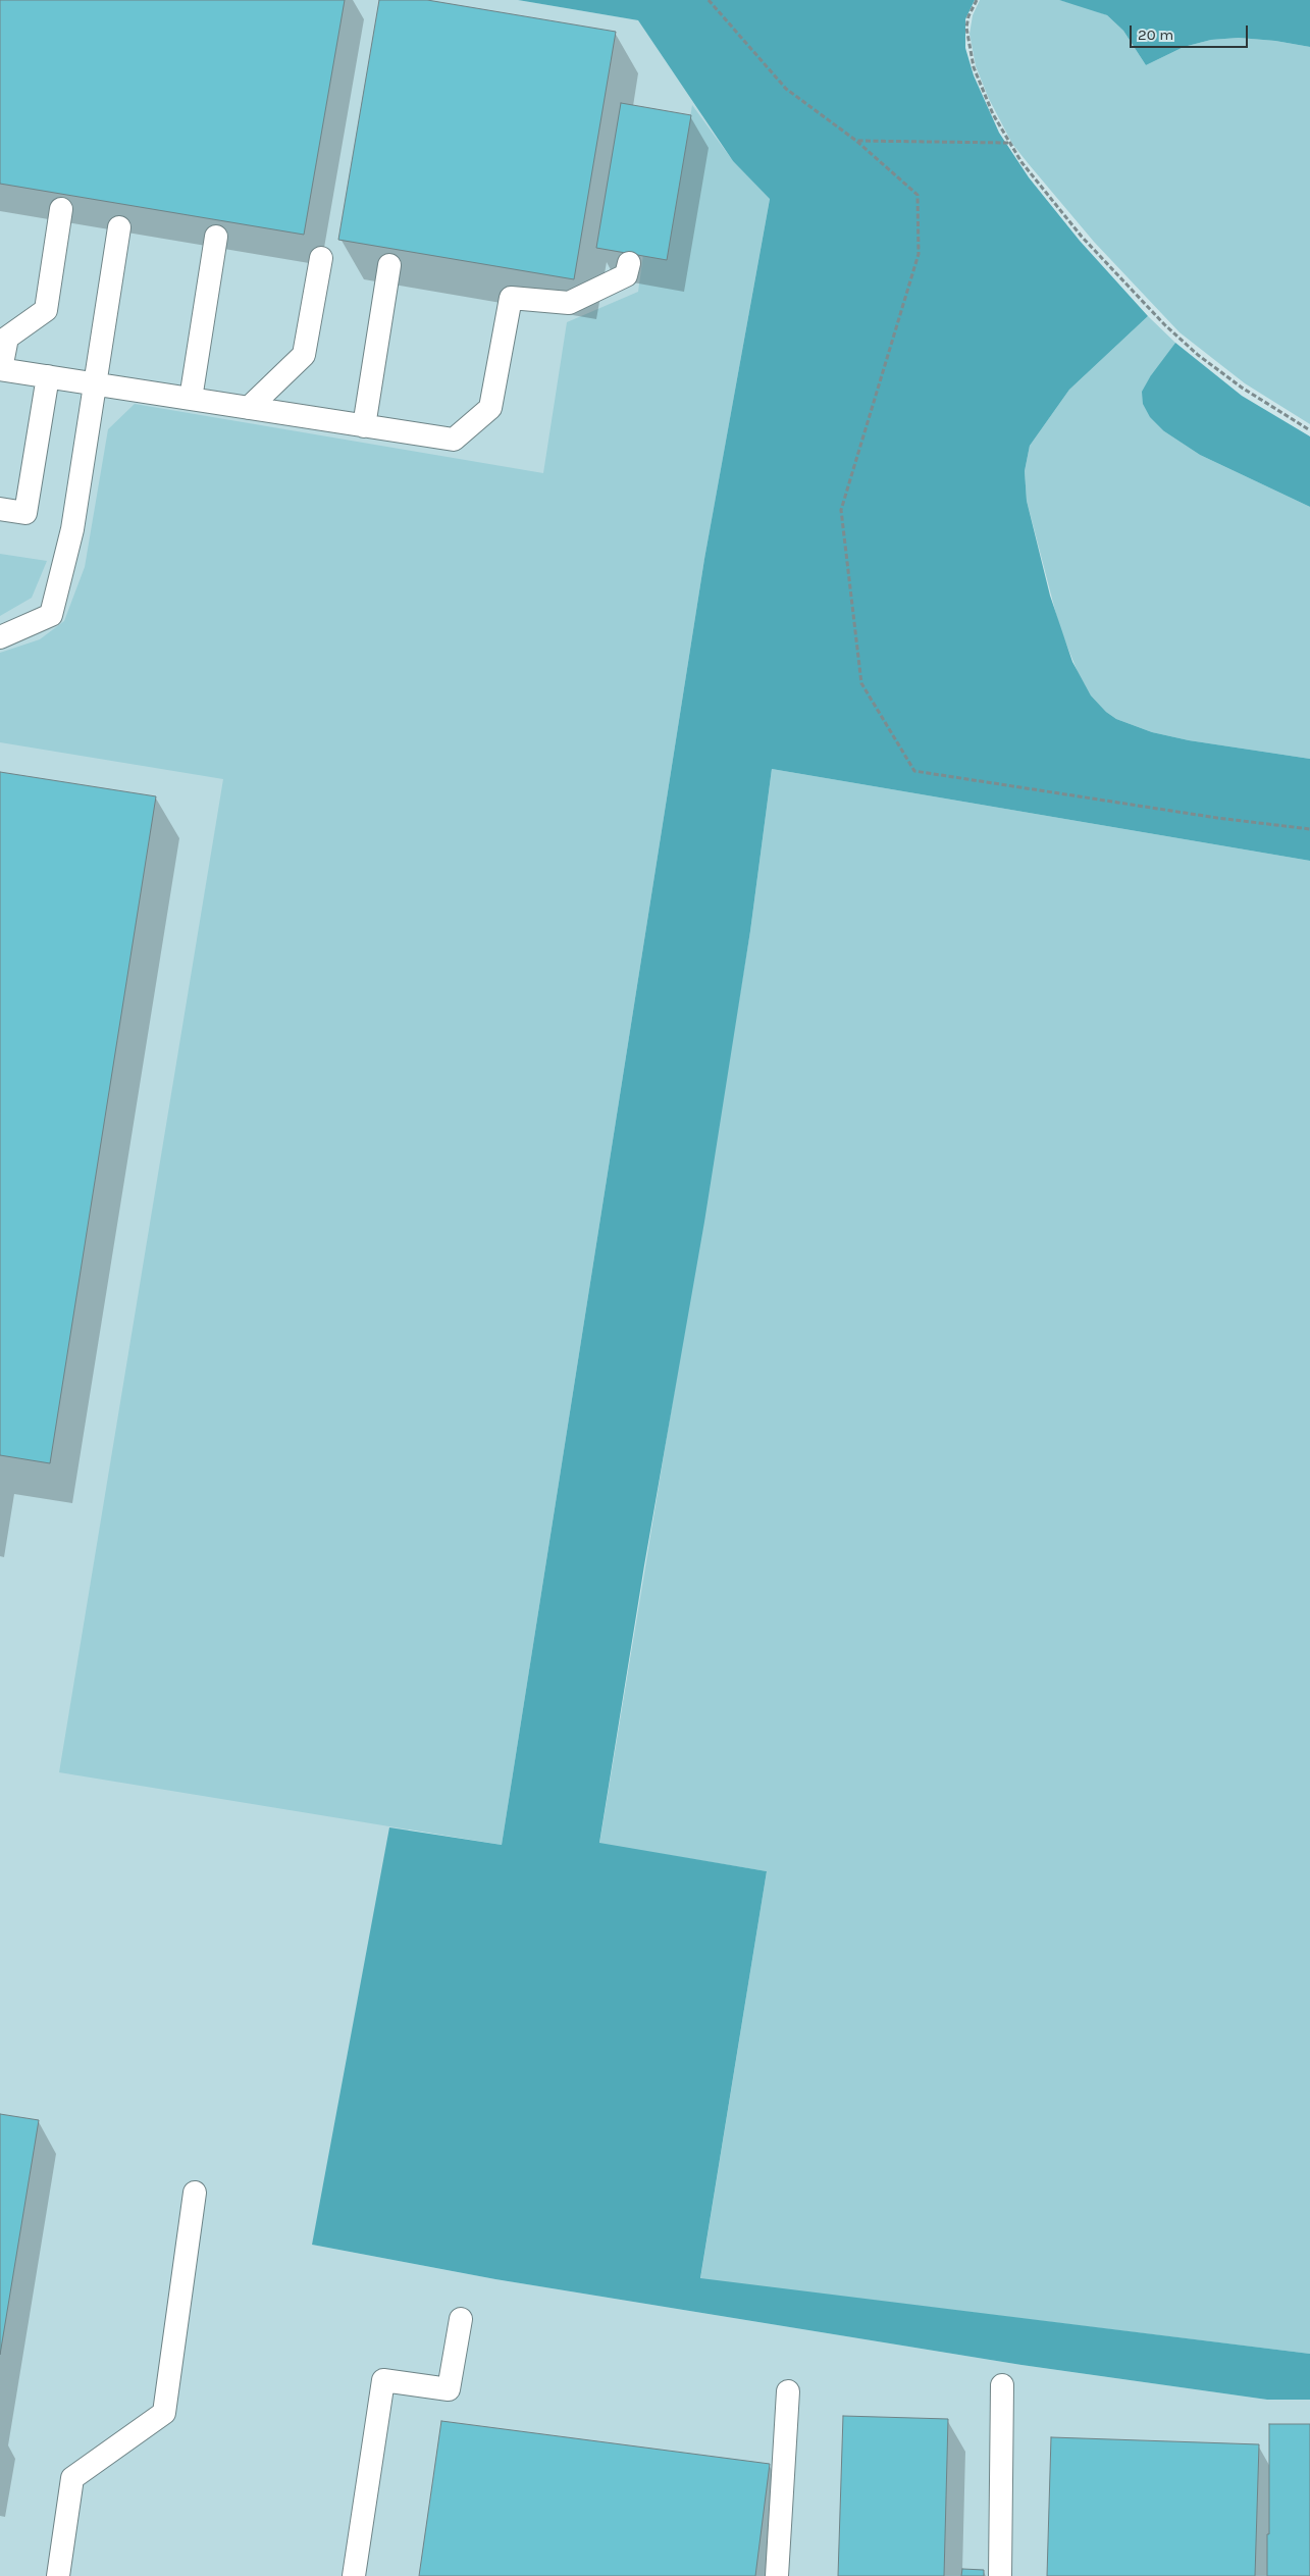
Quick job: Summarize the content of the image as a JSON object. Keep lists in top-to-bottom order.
{
  "scale_bar": "20 m"
}
